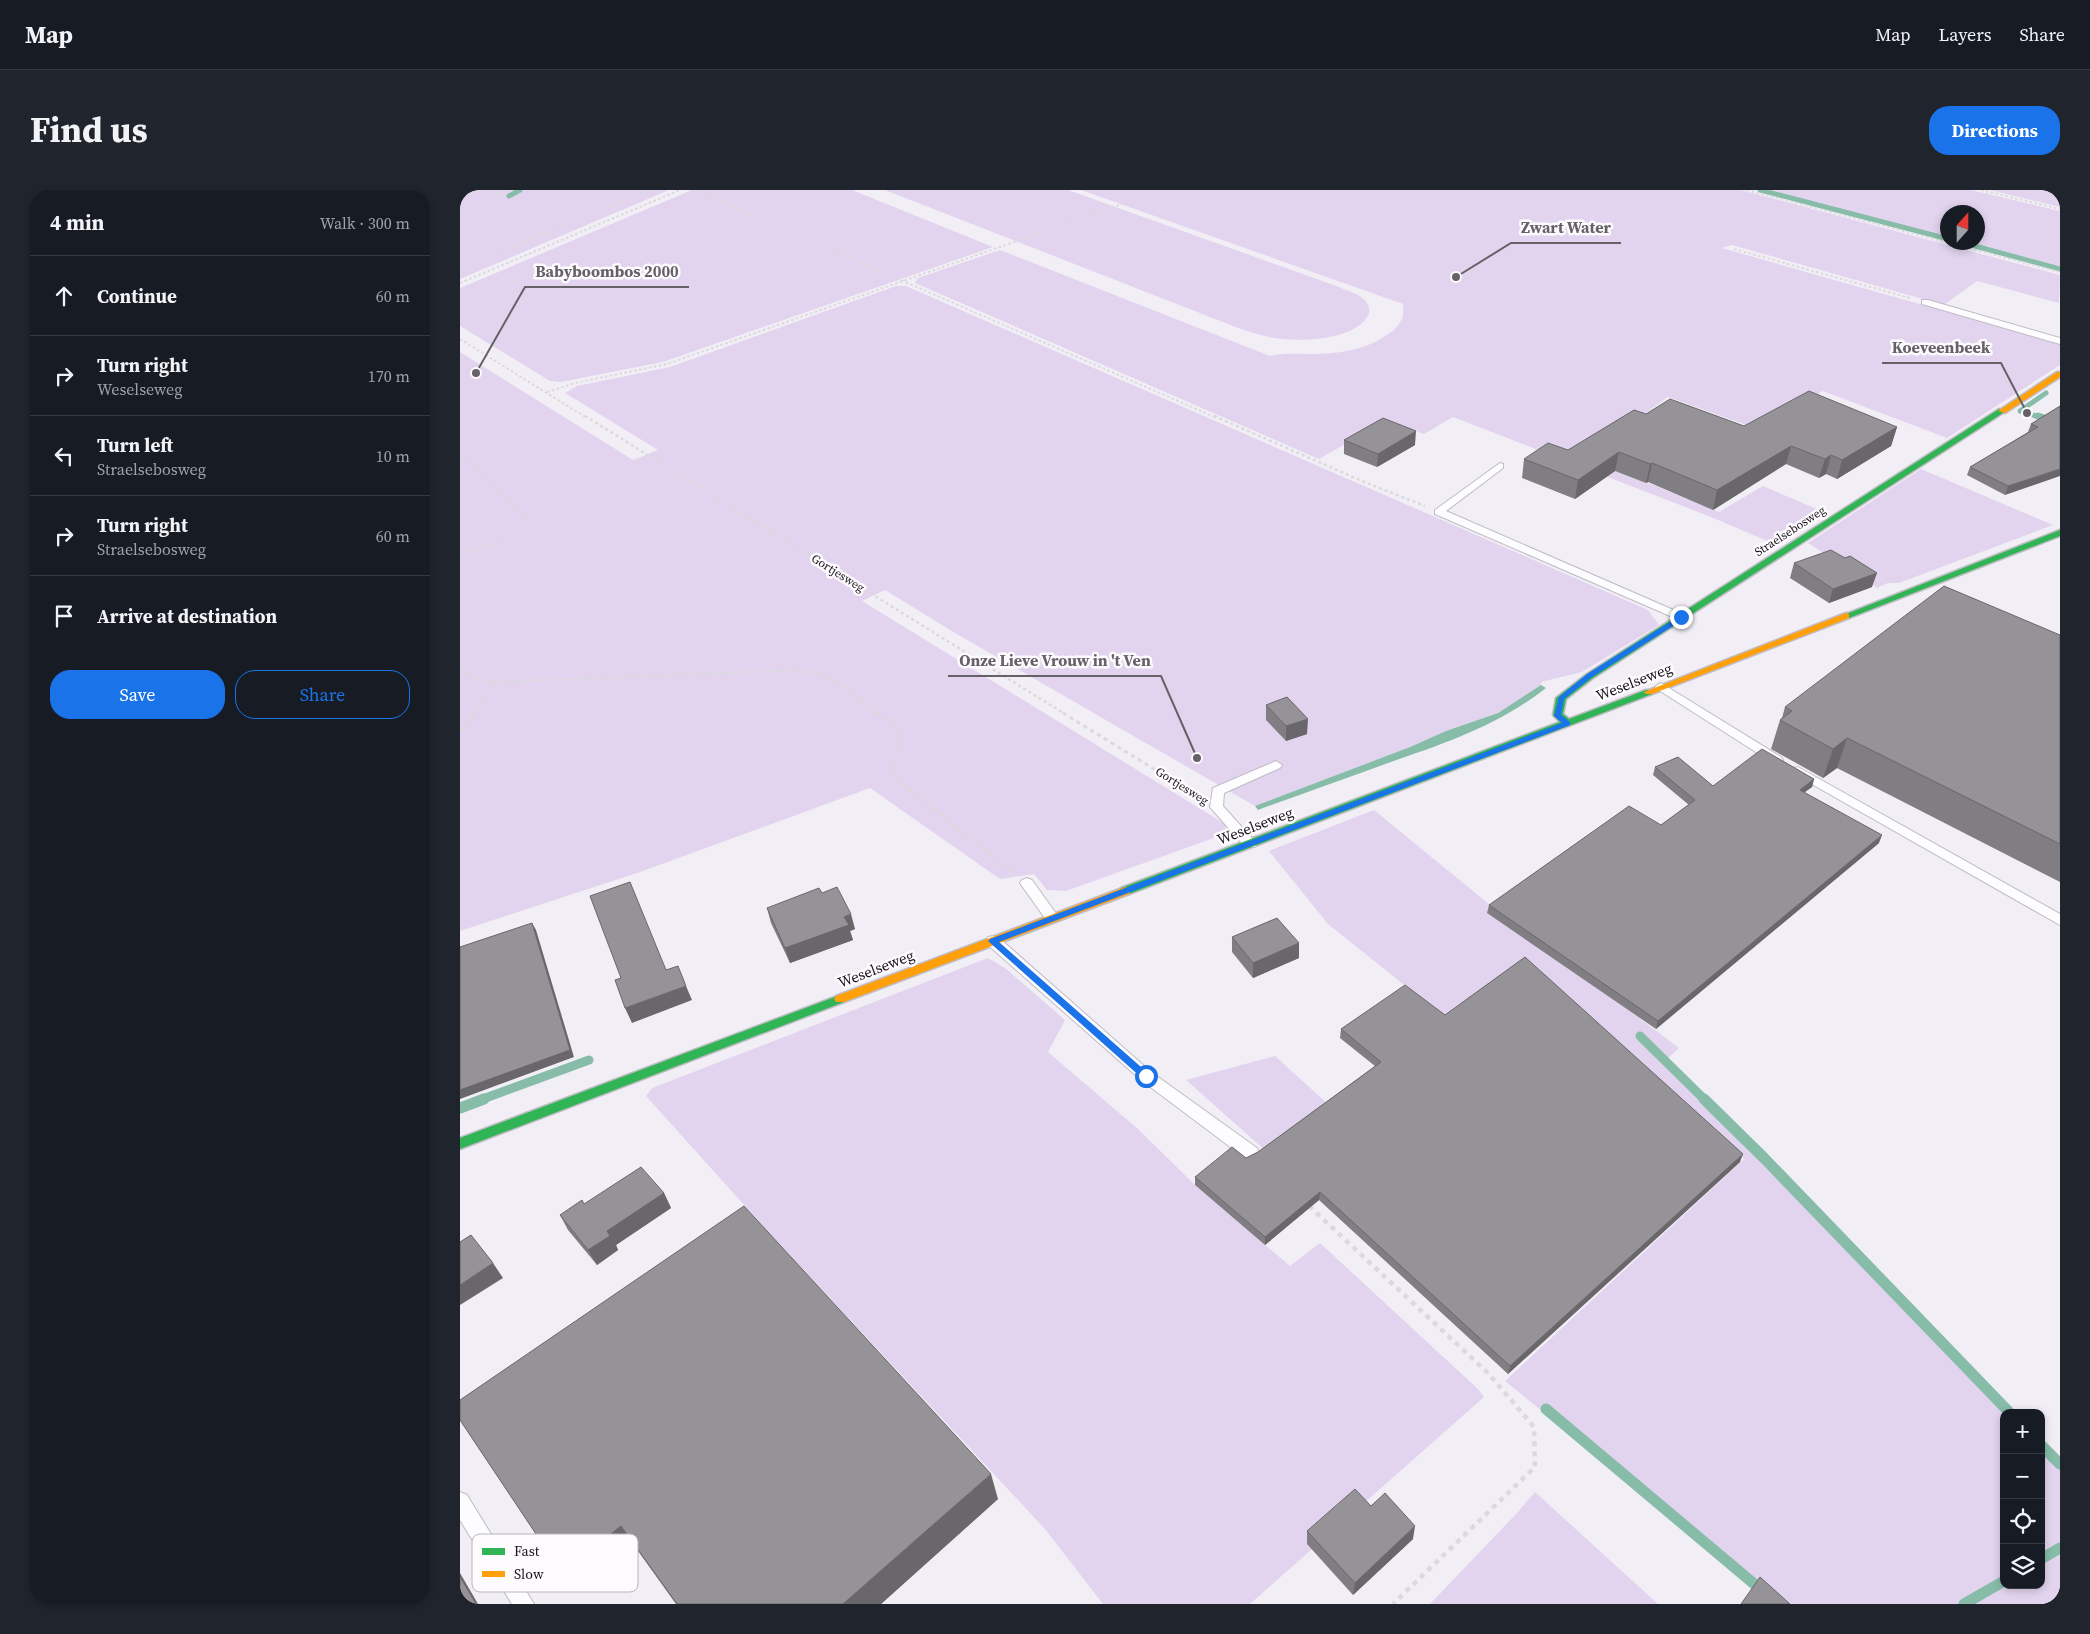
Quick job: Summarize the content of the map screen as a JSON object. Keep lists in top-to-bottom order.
{
  "streets": {
    "main road": ["Straelsebosweg", "Weselseweg"],
    "path": ["Gortjesweg"]
  },
  "crossings": [
    ["Straelsebosweg", "Weselseweg"]
  ],
  "places": [
    "Zwart Water",
    "Babyboombos 2000",
    "Koeveenbeek",
    "Onze Lieve Vrouw in 't Ven"
  ],
  "legend": ["Fast", "Slow"],
  "north": "top",
  "page": {
    "header": "Map",
    "nav": ["Map", "Layers", "Share"],
    "title": "Find us",
    "buttons": [
      "Directions",
      ["Save", "Share"]
    ],
    "heading": ["4 min", "Walk · 300 m"],
    "list": [
      ["Continue", "60 m"],
      ["Turn right", "Weselseweg", "170 m"],
      ["Turn left", "Straelsebosweg", "10 m"],
      ["Turn right", "Straelsebosweg", "60 m"],
      "Arrive at destination"
    ],
    "map_buttons": ["+", "−"]
  }
}
